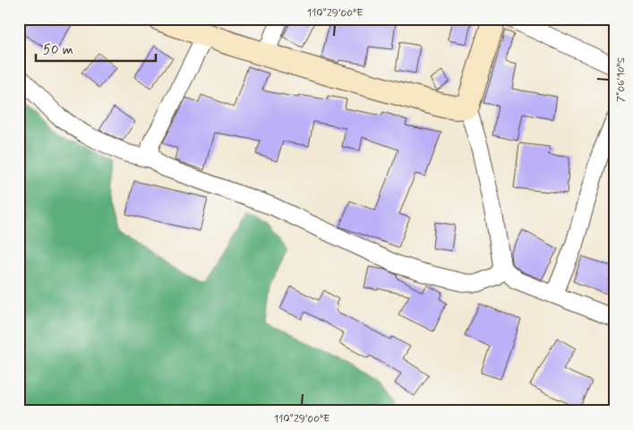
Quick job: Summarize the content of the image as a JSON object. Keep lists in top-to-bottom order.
{
  "scale_bar": "50 m",
  "coordinates": ["110°29'00\"E", "7°06'10\"S"]
}
